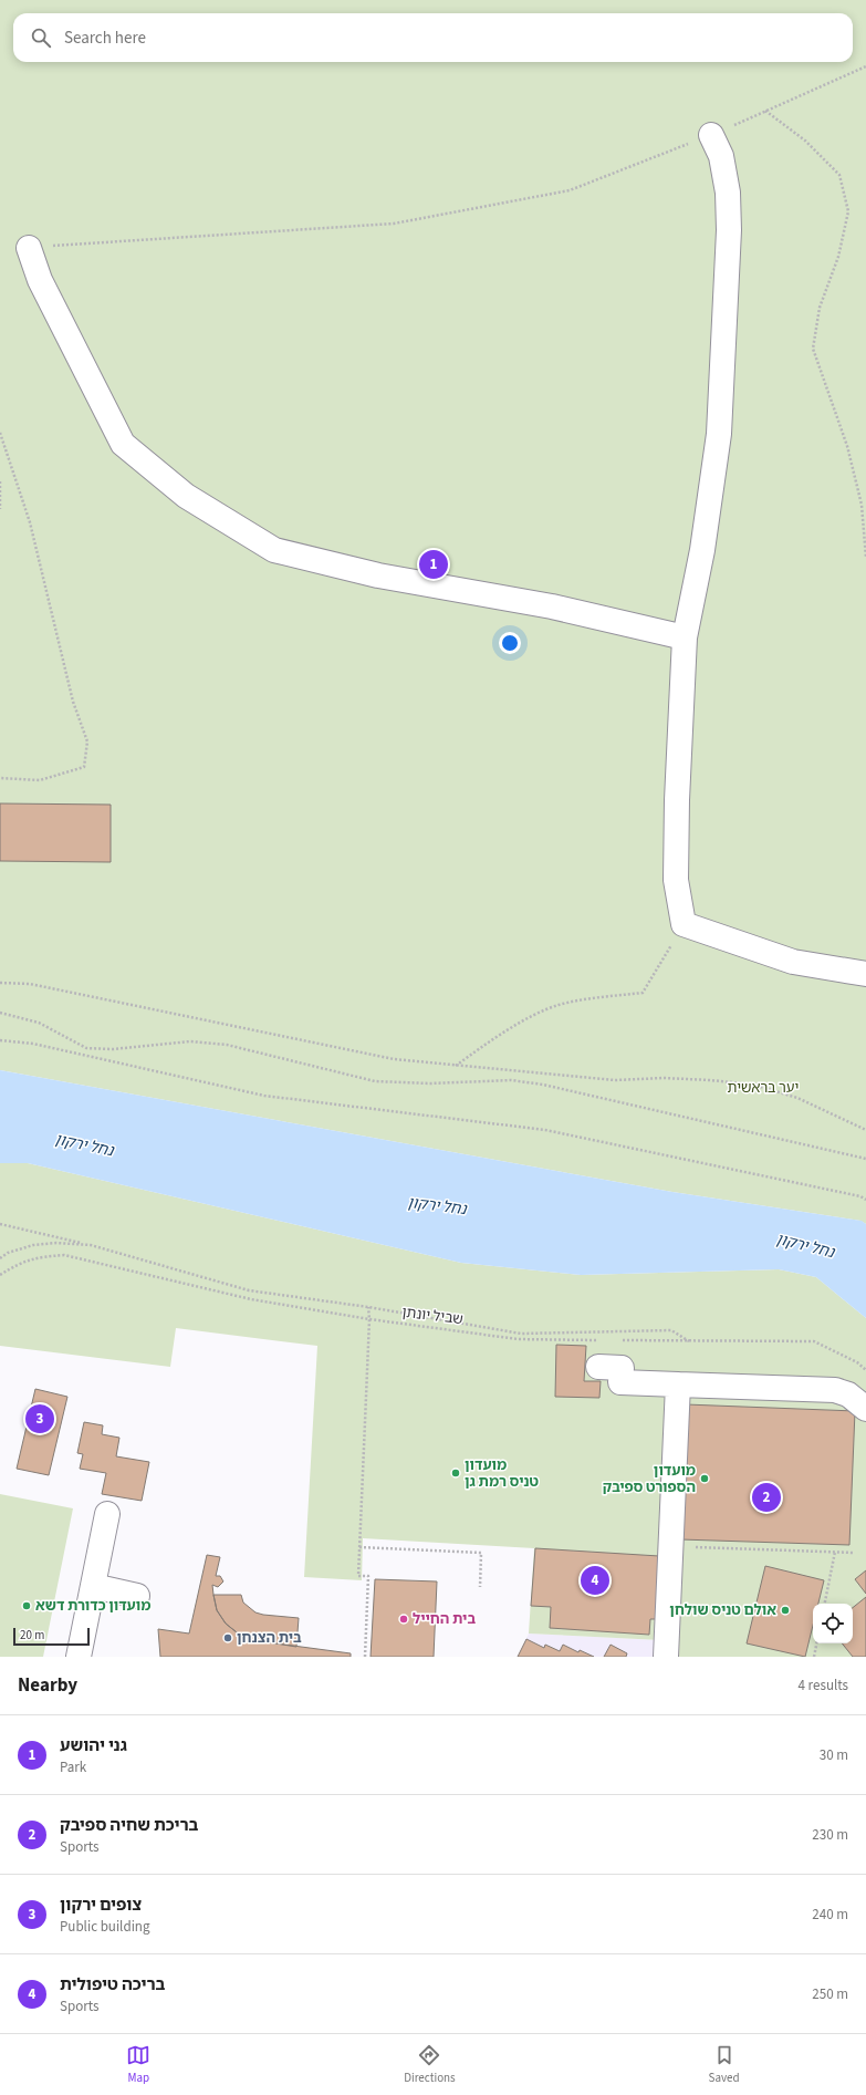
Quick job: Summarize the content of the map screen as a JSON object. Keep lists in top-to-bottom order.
{
  "streets": {
    "path": ["שביל יונתן"]
  },
  "water": ["נחל ירקון"],
  "parks": ["יער בראשית"],
  "places": [
    "מועדון טניס רמת גן",
    "מועדון הספורט ספיבק",
    "מועדון כדורת דשא",
    "אולם טניס שולחן",
    "בית החייל",
    "בית הצנחן"
  ],
  "scale_bar": "20 m",
  "page": {
    "search": "Search here",
    "pins": [
      "1",
      "3",
      "2",
      "4"
    ],
    "scale": "20 m",
    "heading": ["Nearby", "4 results"],
    "list": [
      {
        "mark": "1",
        "name": "גני יהושע",
        "note": "Park",
        "value": "30 m"
      },
      {
        "mark": "2",
        "name": "בריכת שחיה ספיבק",
        "note": "Sports",
        "value": "230 m"
      },
      {
        "mark": "3",
        "name": "צופים ירקון",
        "note": "Public building",
        "value": "240 m"
      },
      {
        "mark": "4",
        "name": "בריכה טיפולית",
        "note": "Sports",
        "value": "250 m"
      }
    ],
    "nav": ["Map", "Directions", "Saved"]
  }
}
